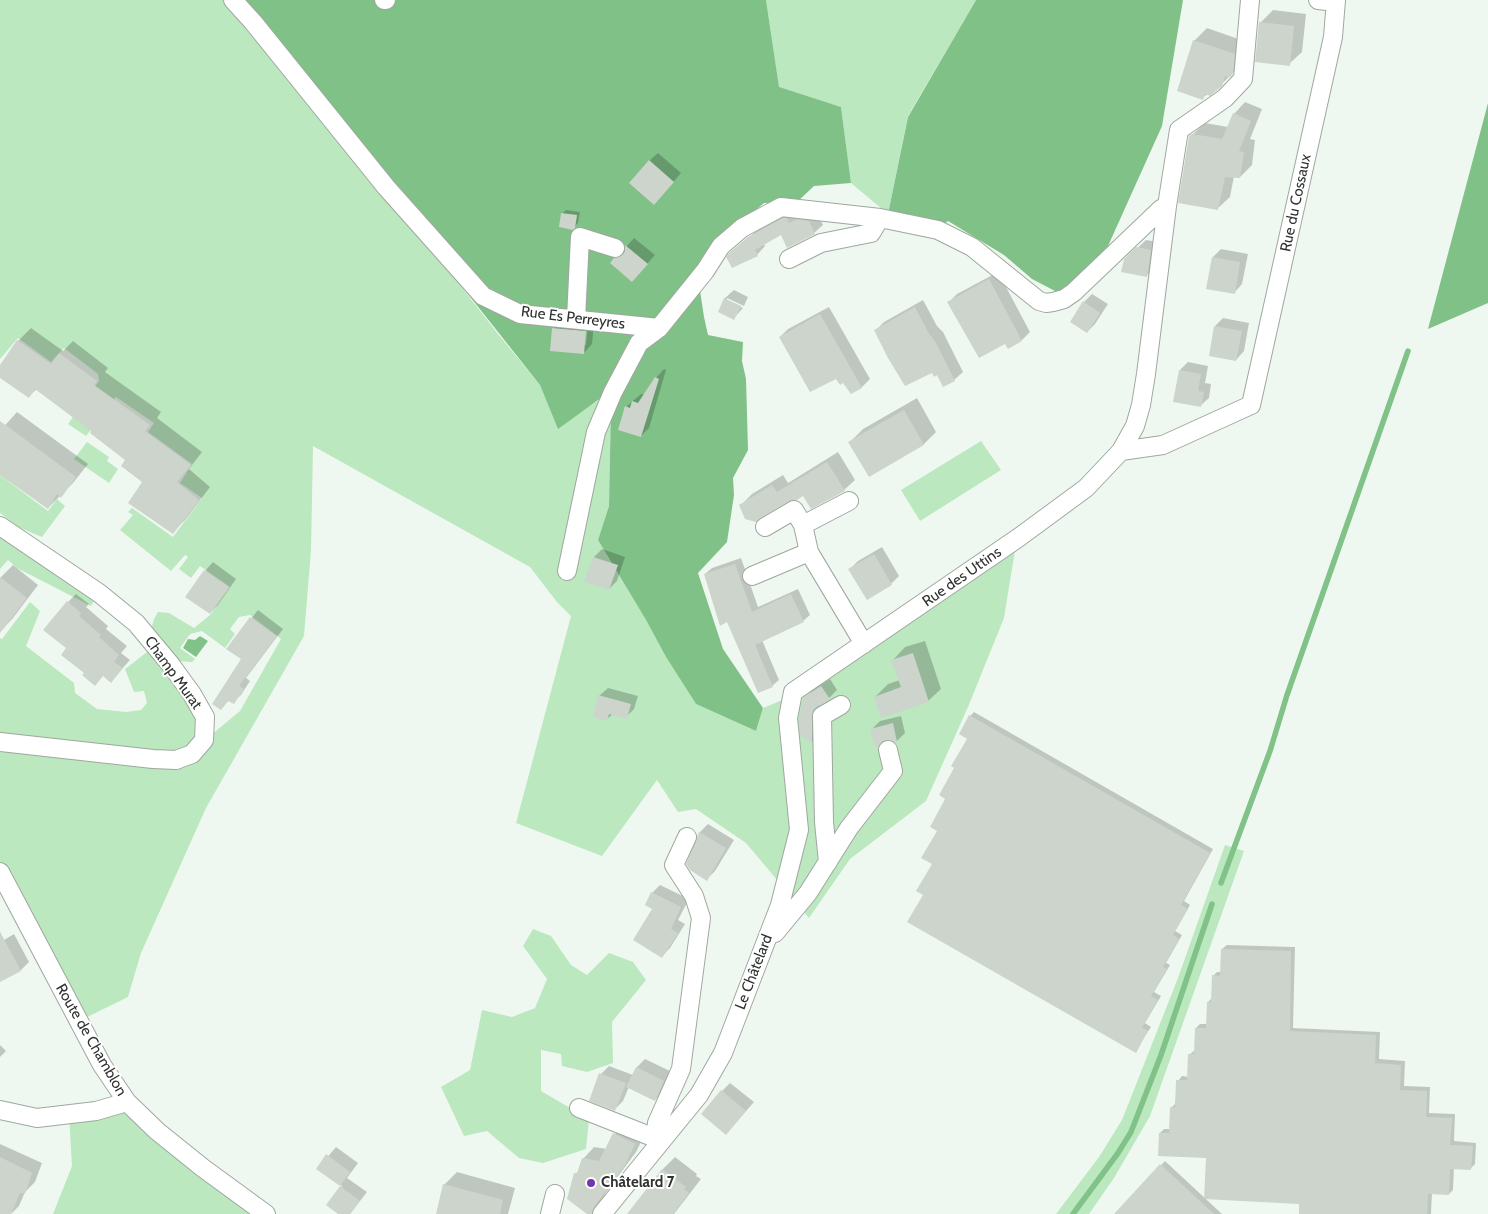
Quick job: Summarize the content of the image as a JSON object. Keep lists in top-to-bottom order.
{
  "streets": {
    "street": [
      "Rue du Cossaux",
      "Rue Es Perreyres",
      "Rue des Uttins",
      "Champ Murat",
      "Le Châtelard",
      "Route de Chamblon"
    ]
  },
  "crossings": [
    ["Rue du Cossaux", "Rue des Uttins"],
    ["Rue des Uttins", "Le Châtelard"]
  ],
  "places": ["Châtelard 7"]
}
